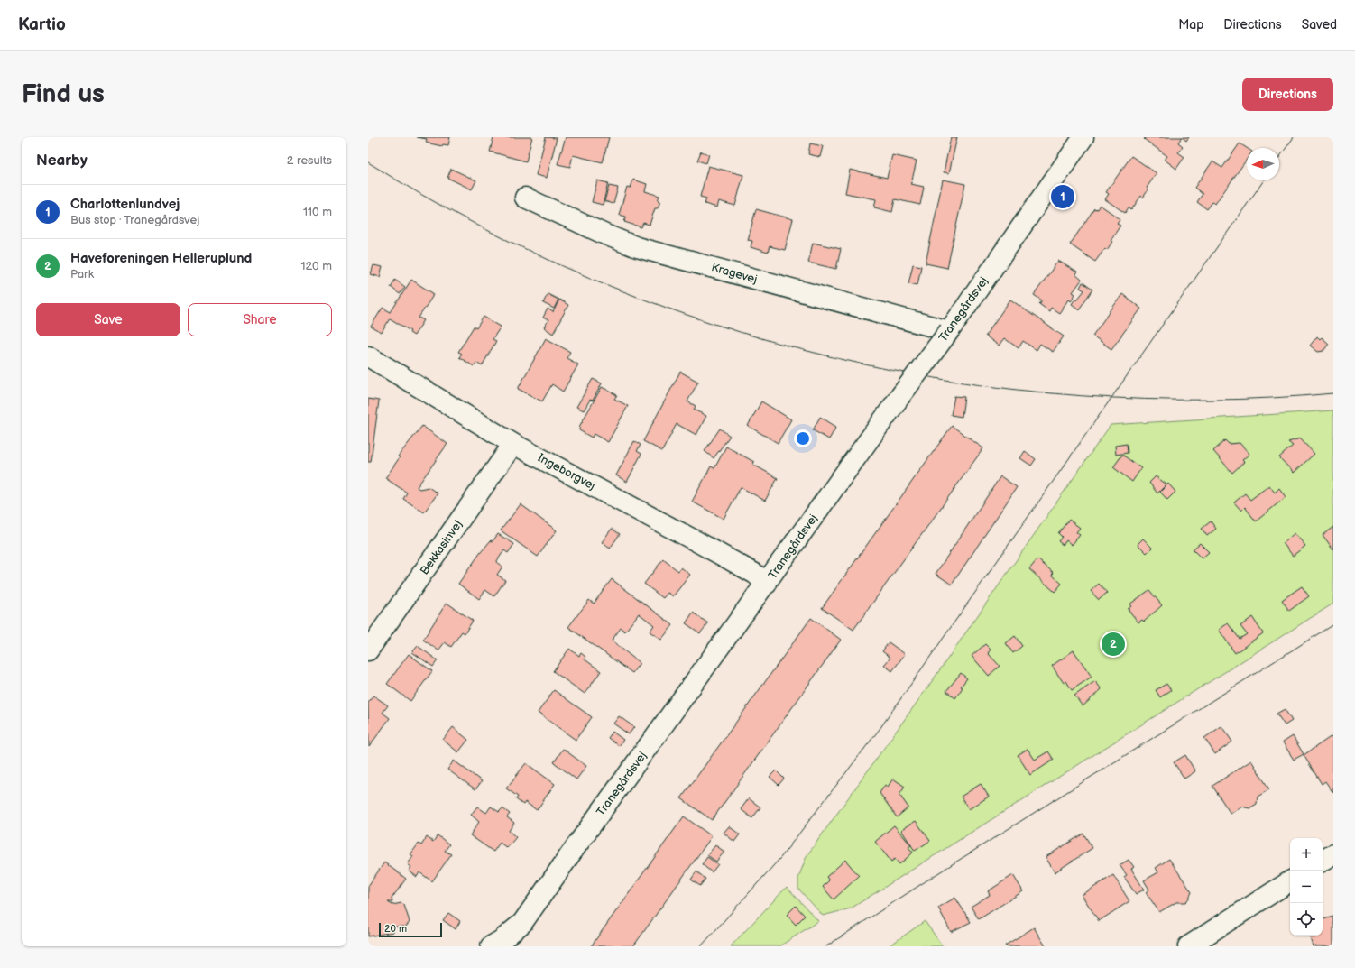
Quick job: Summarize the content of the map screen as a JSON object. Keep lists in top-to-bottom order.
{
  "streets": {
    "street": [
      "Kragevej",
      "Tranegårdsvej",
      "Ingeborgvej",
      "Bekkasinvej"
    ]
  },
  "crossings": [
    ["Kragevej", "Tranegårdsvej"],
    ["Tranegårdsvej", "Ingeborgvej"],
    ["Ingeborgvej", "Bekkasinvej"]
  ],
  "scale_bar": "20 m",
  "north": "left",
  "page": {
    "header": "Kartio",
    "nav": ["Map", "Directions", "Saved"],
    "buttons": [
      "Directions",
      ["Save", "Share"]
    ],
    "title": "Find us",
    "heading": ["Nearby", "2 results"],
    "pins": ["1", "2"],
    "list": [
      {
        "mark": "1",
        "name": "Charlottenlundvej",
        "note": "Bus stop · Tranegårdsvej",
        "value": "110 m"
      },
      {
        "mark": "2",
        "name": "Haveforeningen Helleruplund",
        "note": "Park",
        "value": "120 m"
      }
    ],
    "map_buttons": ["+", "−"],
    "scale": "20 m"
  }
}
